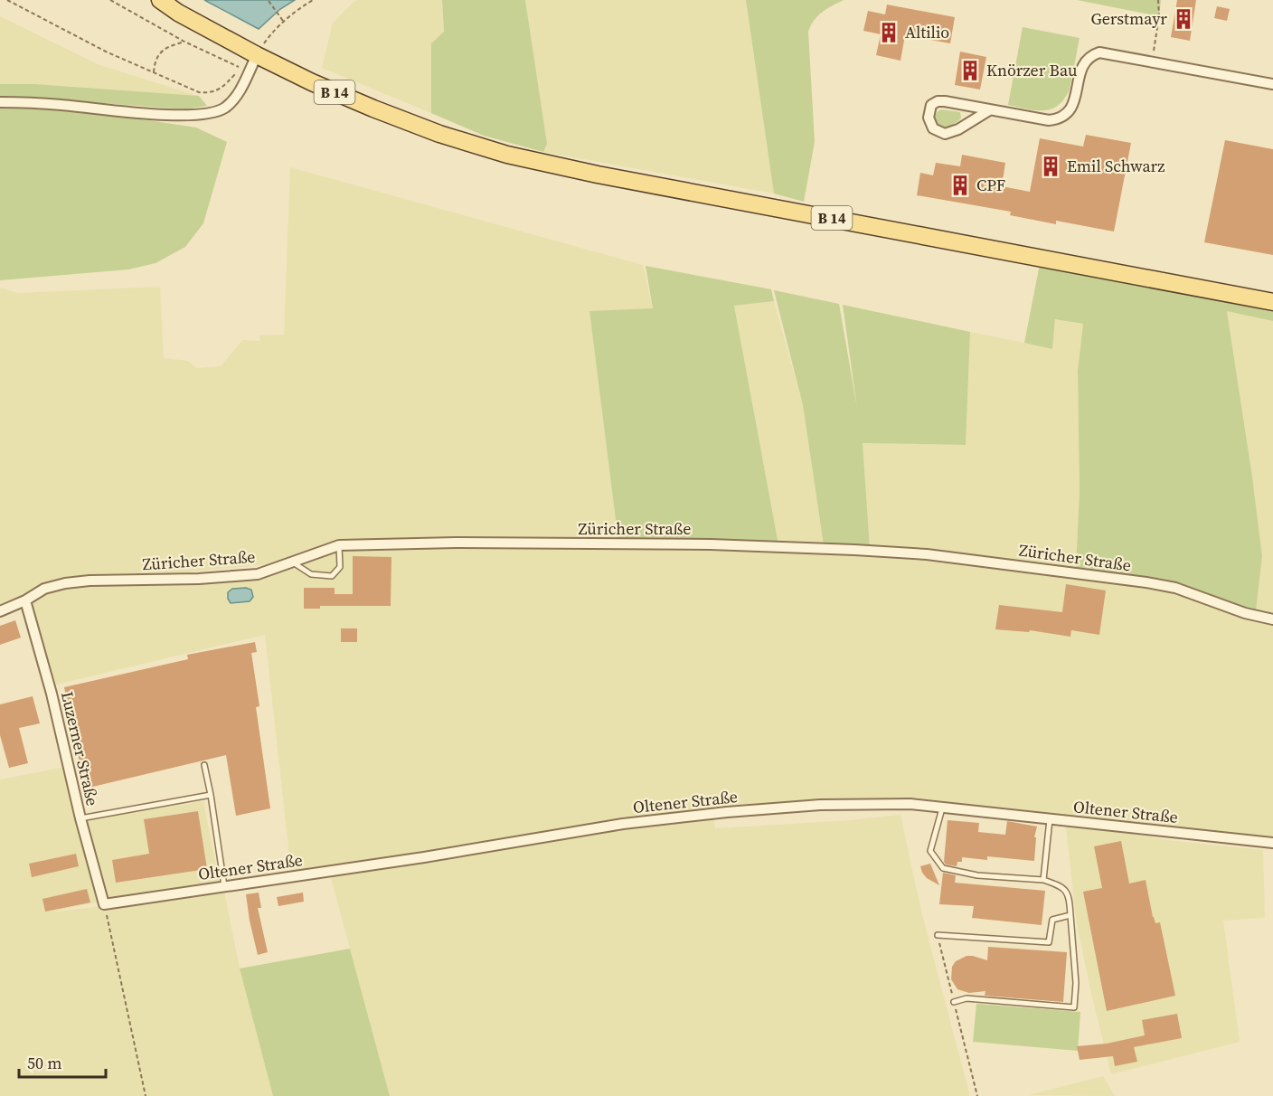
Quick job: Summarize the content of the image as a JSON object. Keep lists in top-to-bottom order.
{
  "streets": {
    "main road": ["B 14"],
    "street": ["Züricher Straße", "Luzerner Straße", "Oltener Straße"]
  },
  "crossings": [
    ["Züricher Straße", "Luzerner Straße"],
    ["Luzerner Straße", "Oltener Straße"]
  ],
  "places": {
    "building": [
      "Gerstmayr",
      "Altilio",
      "Knörzer Bau",
      "Emil Schwarz",
      "CPF"
    ]
  },
  "scale_bar": "50 m"
}
